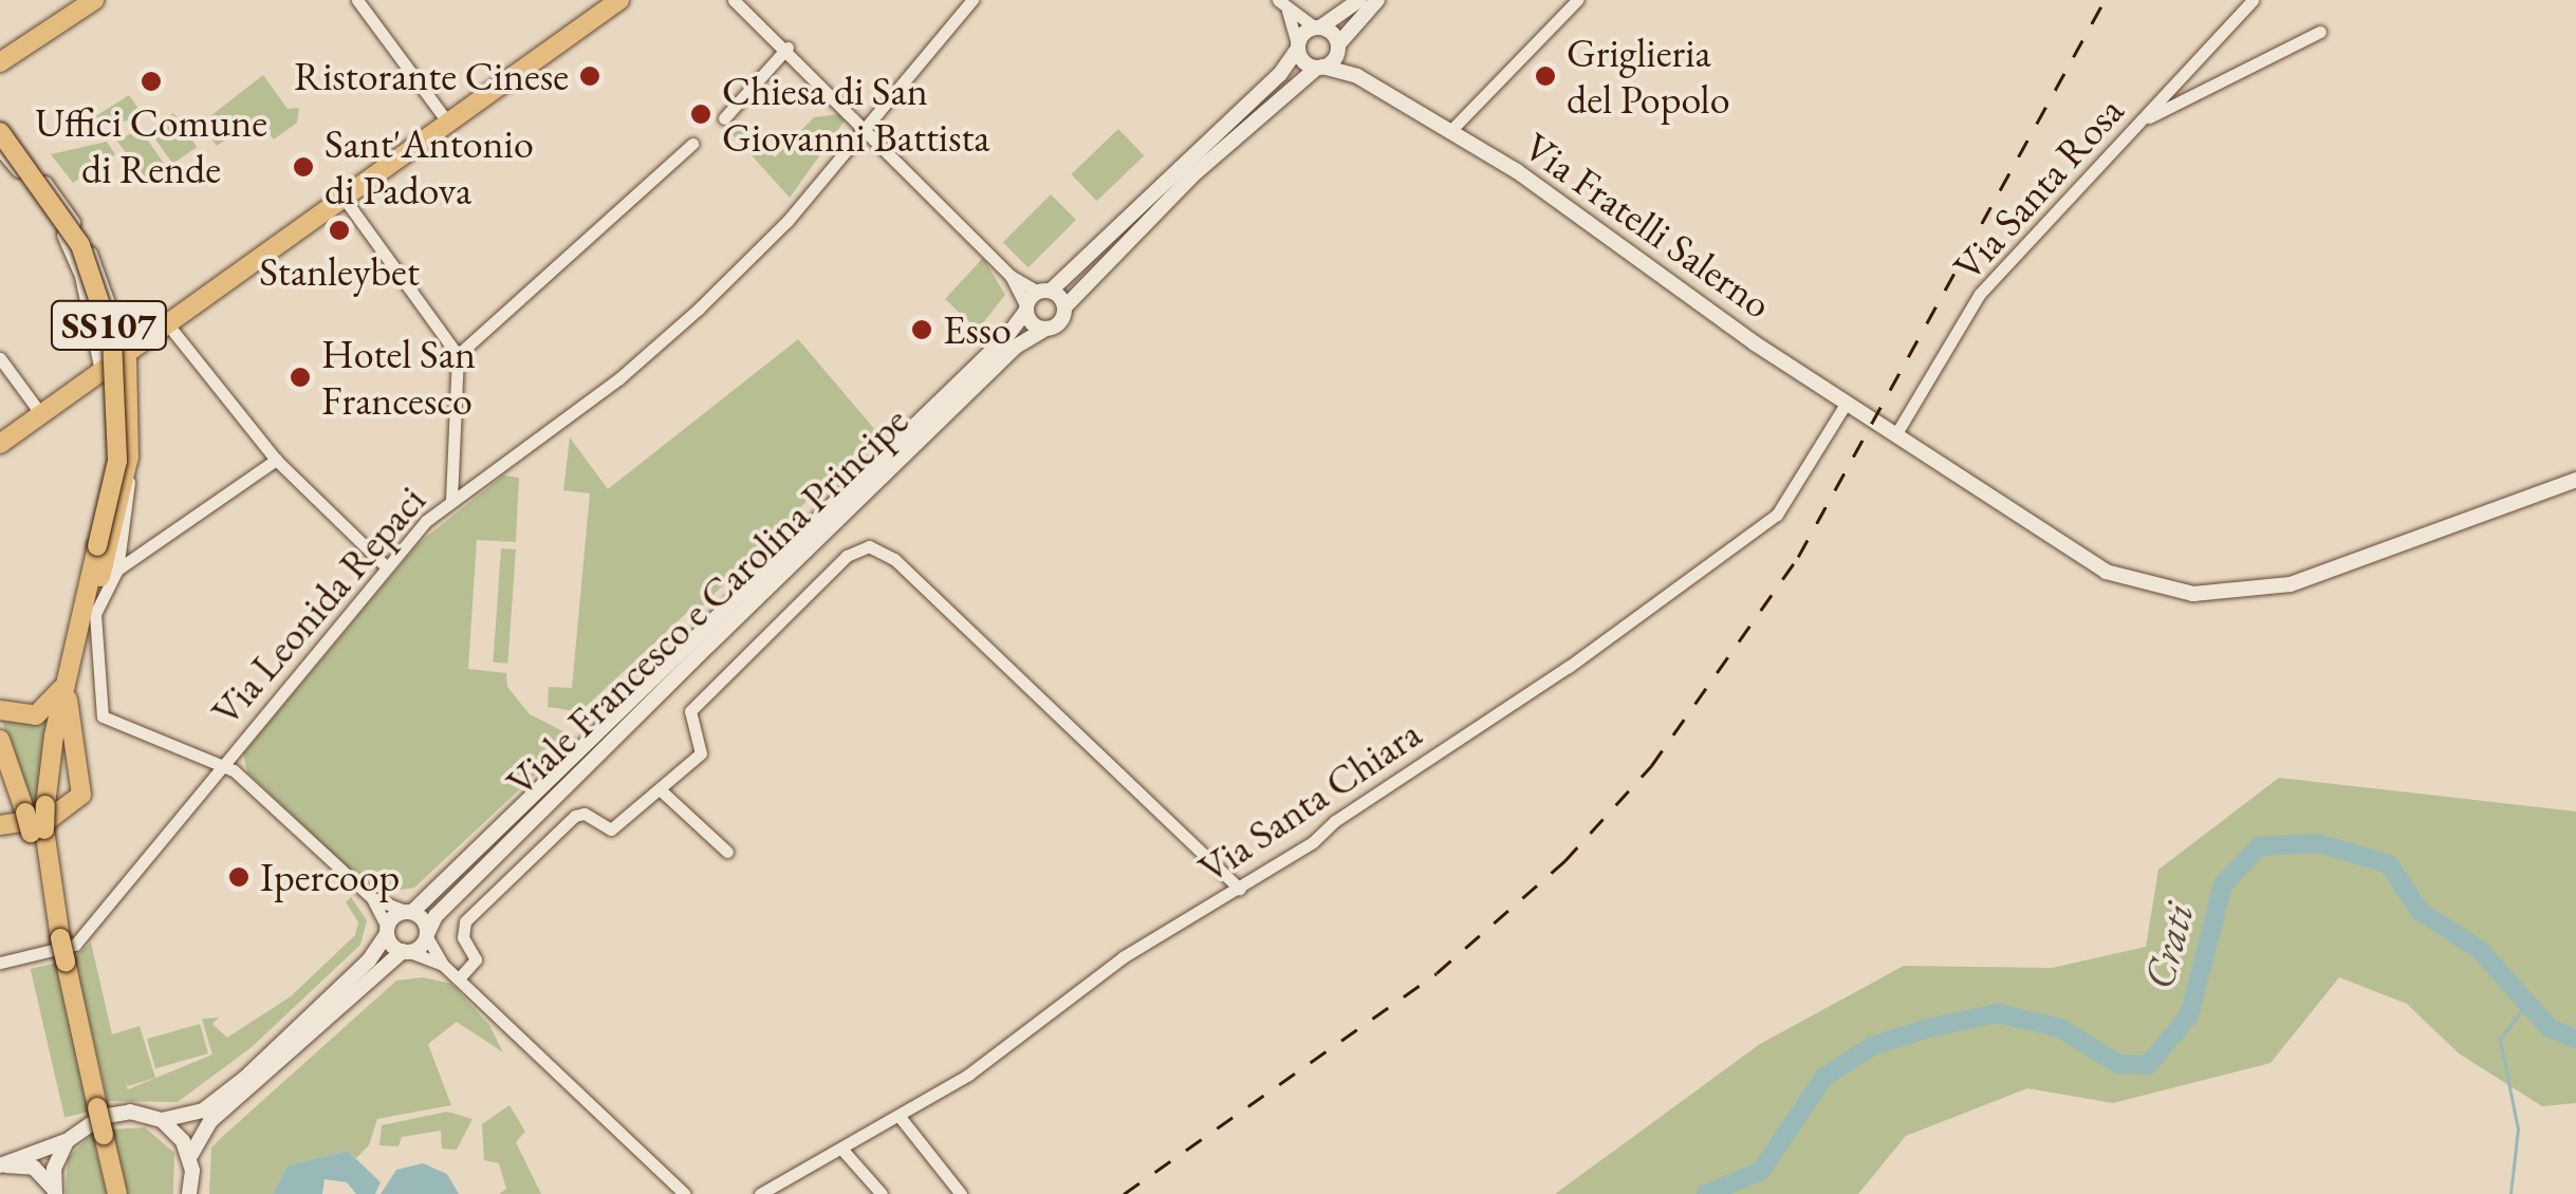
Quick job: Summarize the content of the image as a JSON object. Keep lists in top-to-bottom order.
{
  "streets": {
    "main road": ["SS107"],
    "street": [
      "Via Santa Rosa",
      "Via Fratelli Salerno",
      "Viale Francesco e Carolina Principe",
      "Via Leonida Repaci",
      "Via Santa Chiara"
    ]
  },
  "crossings": [
    ["Via Santa Rosa", "Via Fratelli Salerno"],
    ["Via Fratelli Salerno", "Viale Francesco e Carolina Principe"],
    ["Via Fratelli Salerno", "Via Santa Chiara"]
  ],
  "water": ["Crati"],
  "places": [
    "Ristorante Cinese",
    "Griglieria del Popolo",
    "Uffici Comune di Rende",
    "Chiesa di San Giovanni Battista",
    "Sant'Antonio di Padova",
    "Stanleybet",
    "Esso",
    "Hotel San Francesco",
    "Ipercoop"
  ]
}
